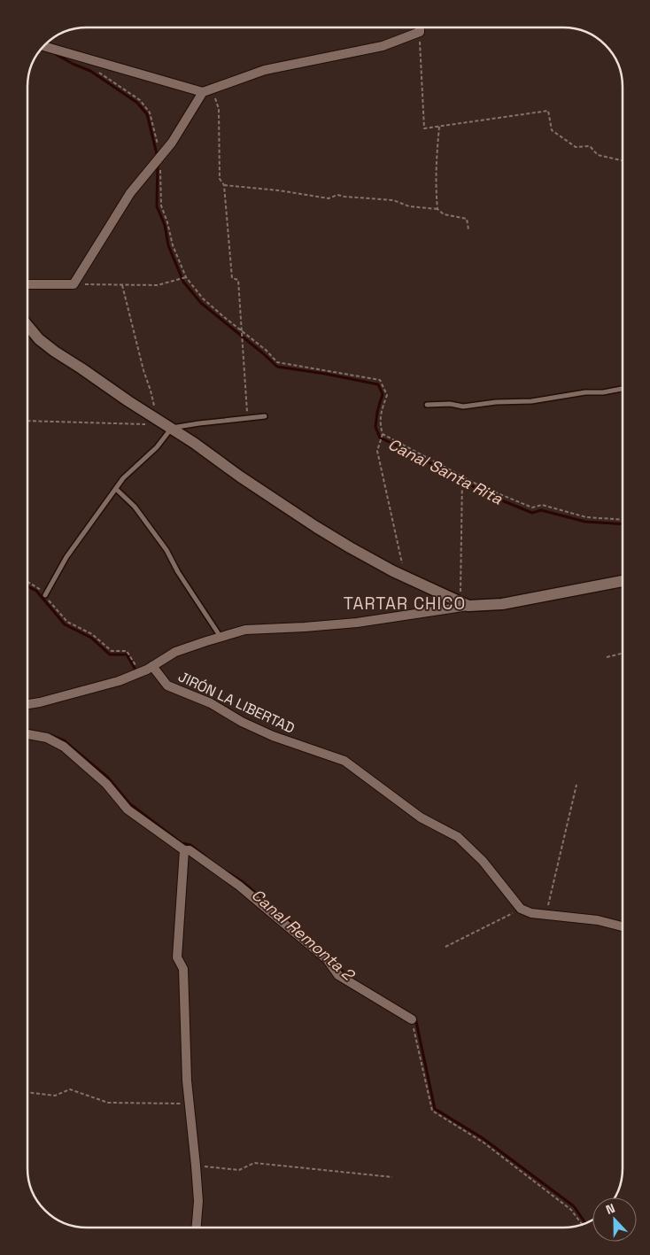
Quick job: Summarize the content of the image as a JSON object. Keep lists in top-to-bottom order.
{
  "streets": {
    "street": ["JIRÓN LA LIBERTAD"]
  },
  "districts": ["TARTAR CHICO"],
  "water": ["Canal Santa Rita", "Canal Remonta 2"],
  "north": "top"
}
